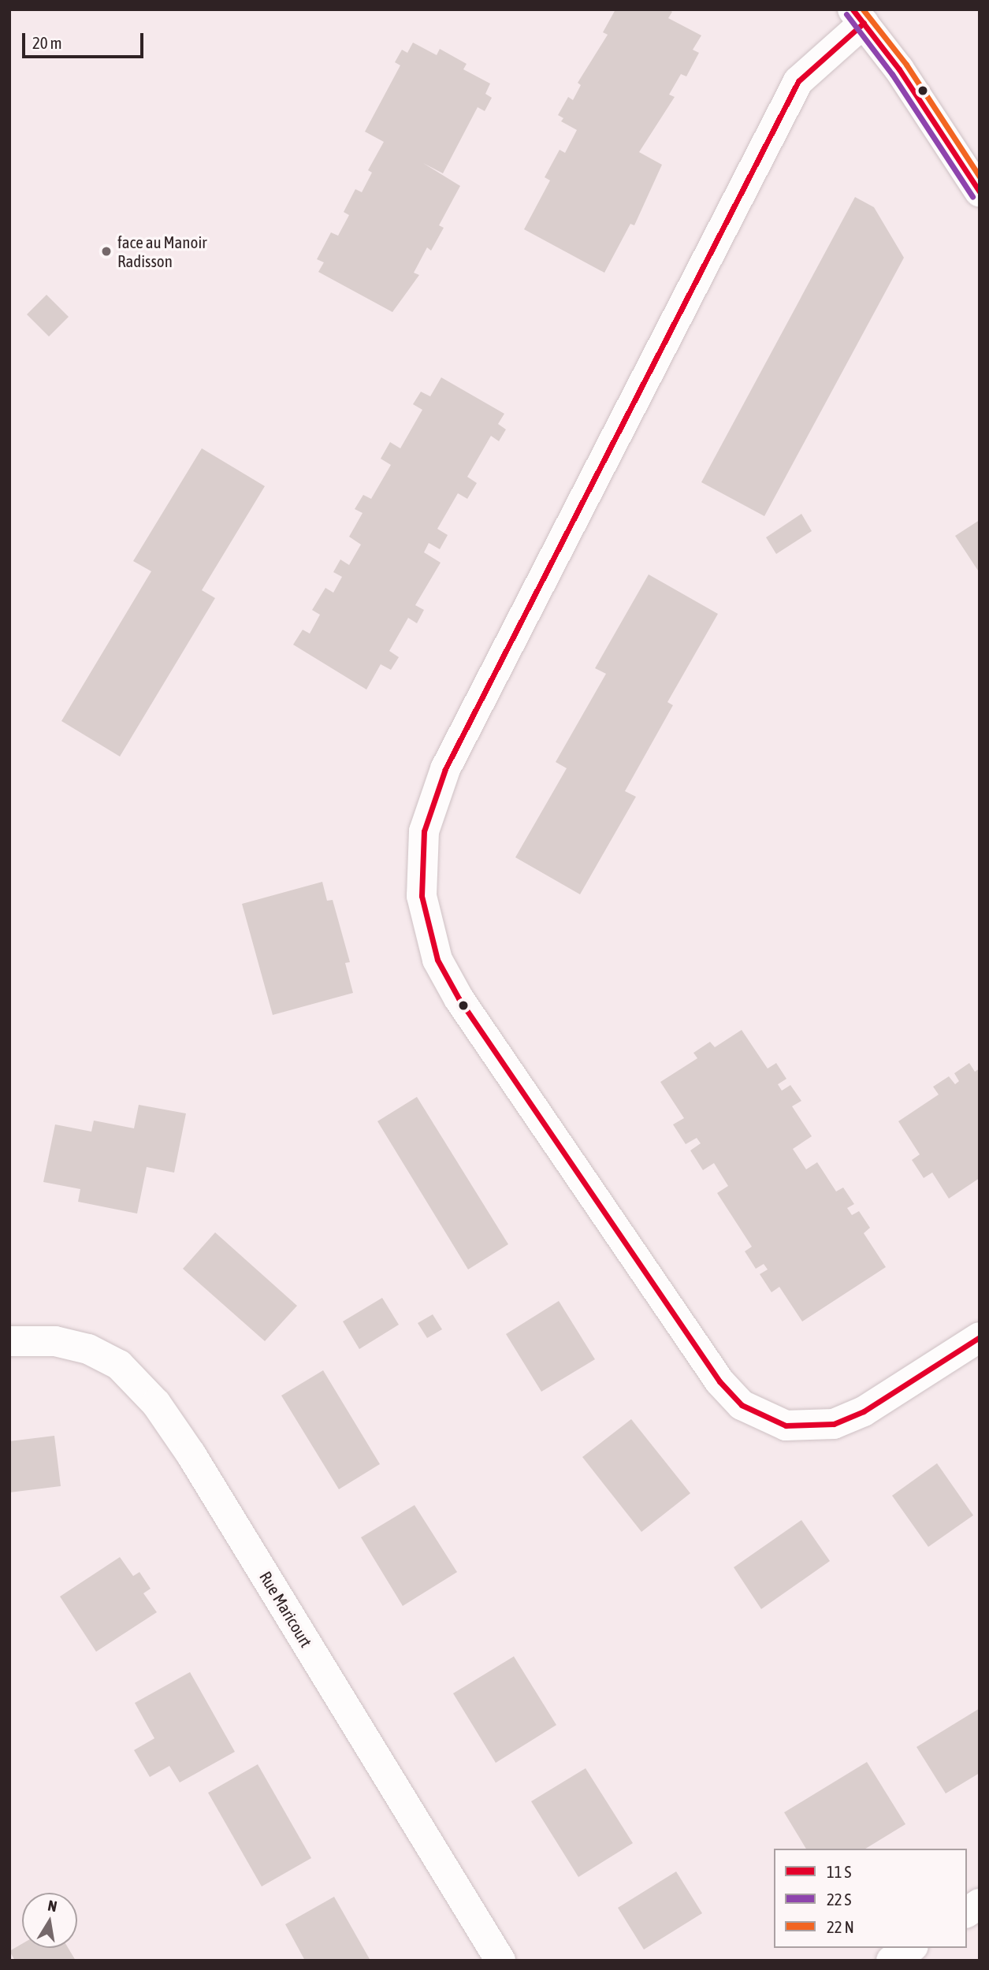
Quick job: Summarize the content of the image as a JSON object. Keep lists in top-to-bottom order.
{
  "streets": {
    "street": ["Rue Maricourt"]
  },
  "places": ["face au Manoir Radisson"],
  "legend": ["11 S", "22 S", "22 N"],
  "scale_bar": "20 m",
  "north": "top"
}
